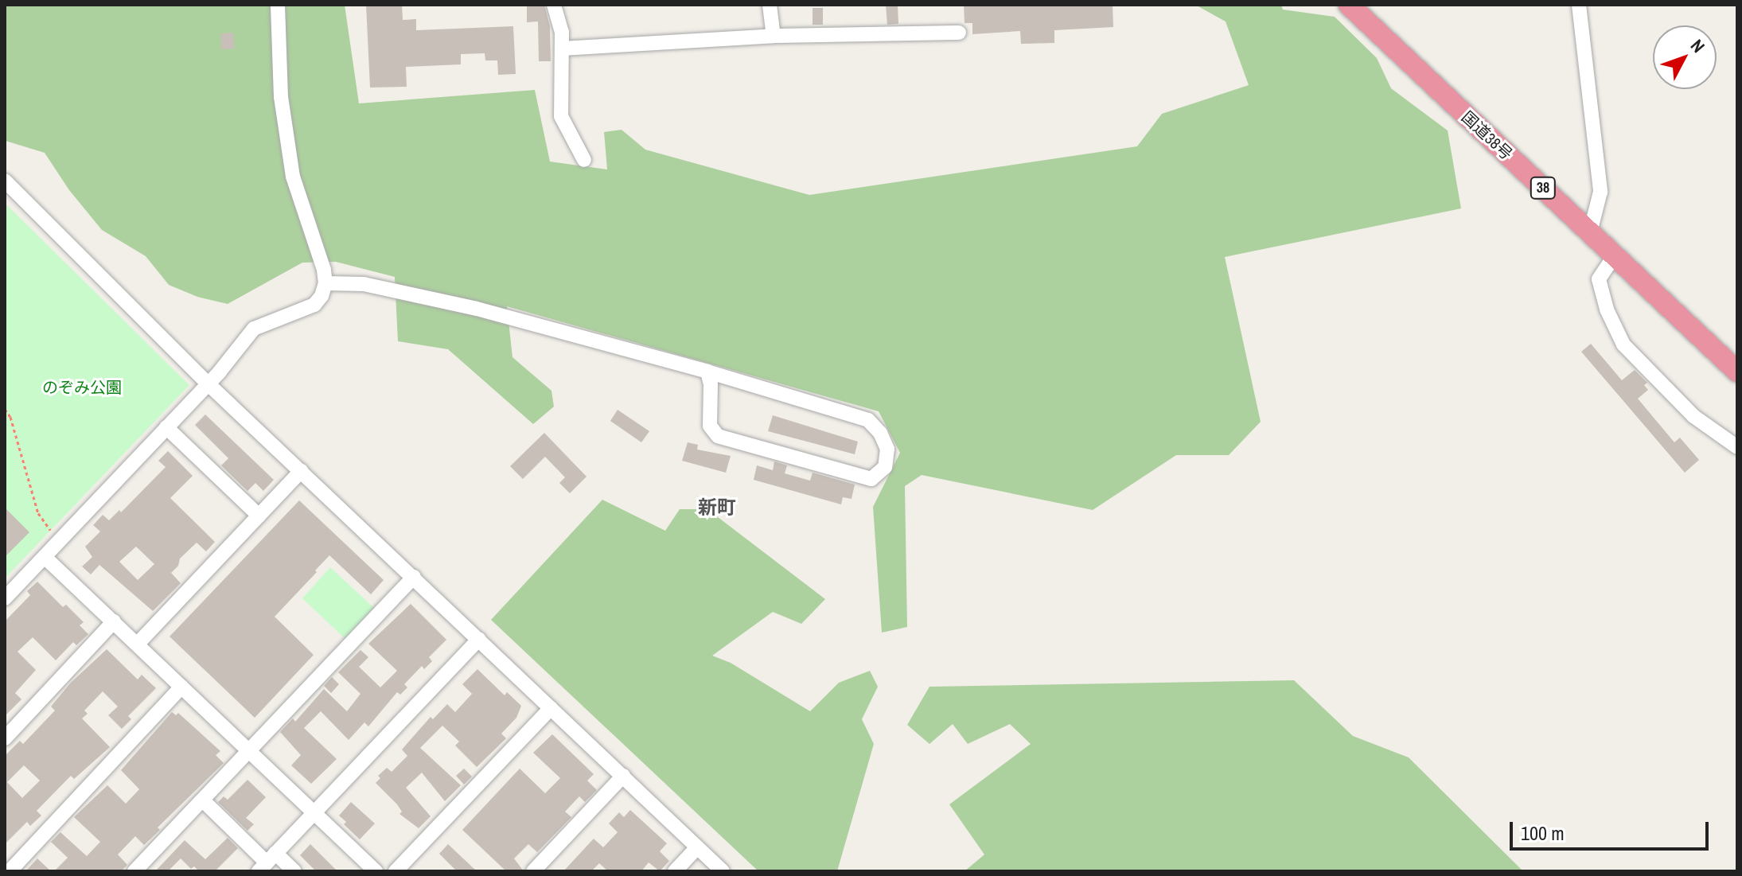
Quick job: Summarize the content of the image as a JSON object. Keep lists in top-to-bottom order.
{
  "streets": {
    "highway": ["国道38号", "38"]
  },
  "districts": ["新町"],
  "parks": ["のぞみ公園"],
  "scale_bar": "100 m",
  "north": "top right"
}
